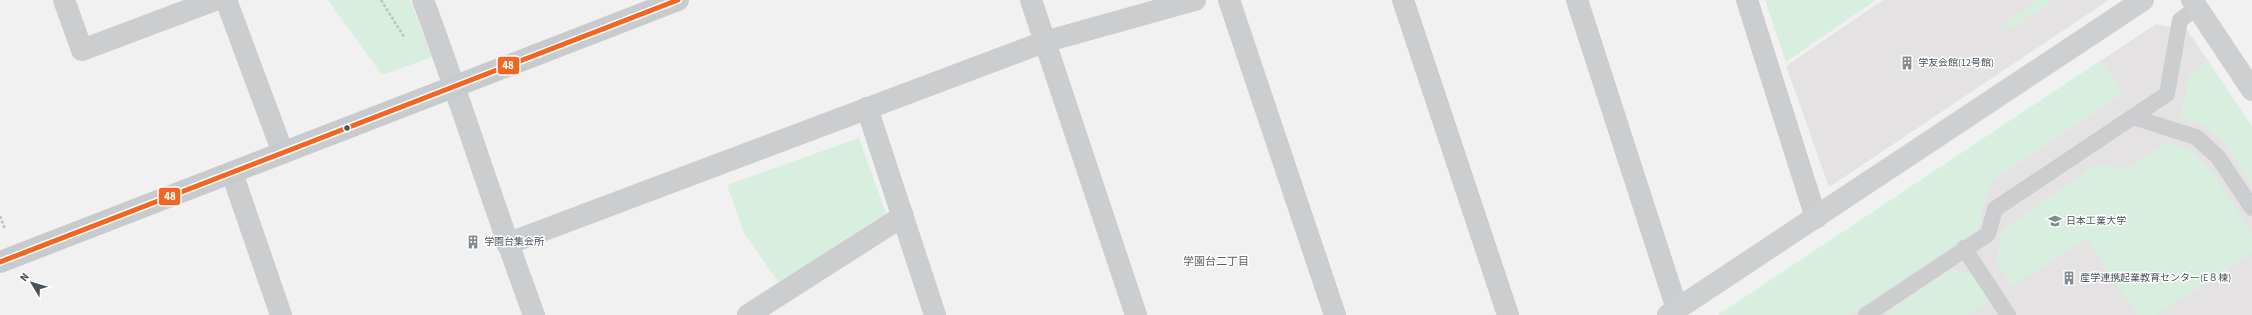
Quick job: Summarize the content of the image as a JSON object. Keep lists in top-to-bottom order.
{
  "districts": ["学園台二丁目"],
  "places": {
    "building": ["学友会館(12号館)", "学園台集会所", "産学連携起業教育センター(E８棟)"],
    "school or university": ["日本工業大学"]
  },
  "lines": ["transit line 48"],
  "north": "top left"
}
